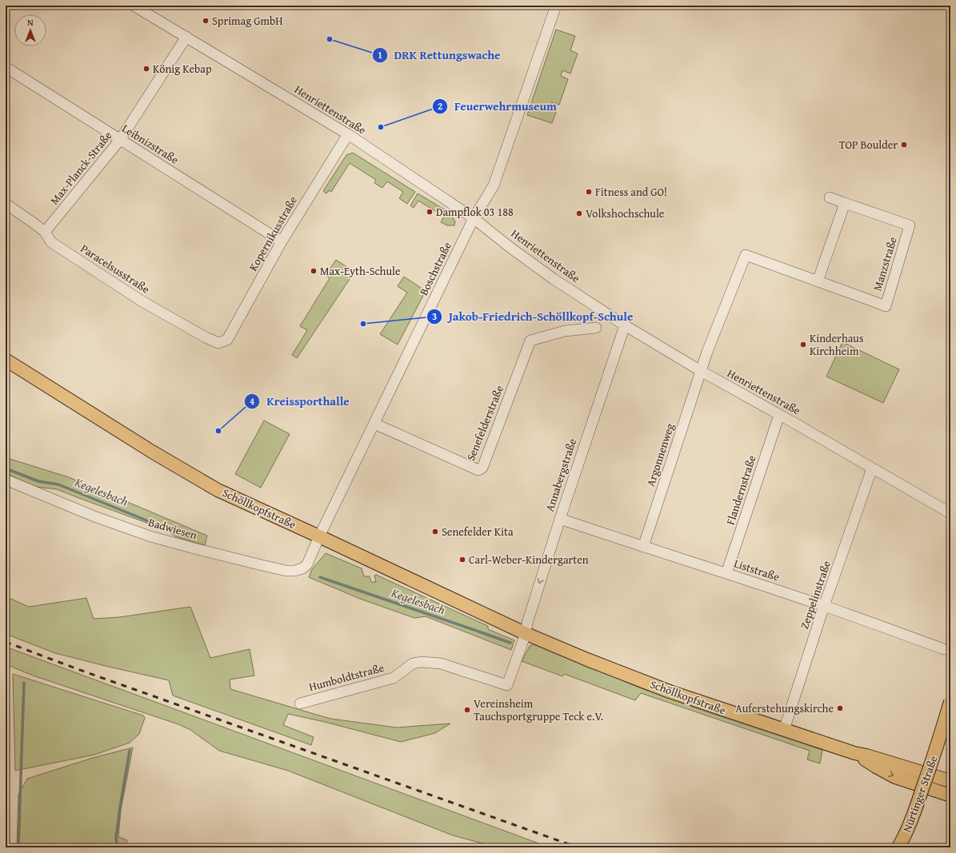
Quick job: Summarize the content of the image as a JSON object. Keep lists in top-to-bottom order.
{
  "streets": {
    "main road": ["Schöllkopfstraße", "Nürtinger Straße"],
    "street": [
      "Henriettenstraße",
      "Leibnizstraße",
      "Max-Planck-Straße",
      "Kopernikusstraße",
      "Manzstraße",
      "Paracelsusstraße",
      "Boschstraße",
      "Senefelderstraße",
      "Argonnenweg",
      "Annabergstraße",
      "Flandernstraße",
      "Badwiesen",
      "Liststraße",
      "Zeppelinstraße",
      "Humboldtstraße"
    ]
  },
  "crossings": [
    ["Henriettenstraße", "Max-Planck-Straße"],
    ["Henriettenstraße", "Kopernikusstraße"],
    ["Henriettenstraße", "Manzstraße"],
    ["Henriettenstraße", "Boschstraße"],
    ["Henriettenstraße", "Argonnenweg"],
    ["Henriettenstraße", "Annabergstraße"],
    ["Henriettenstraße", "Flandernstraße"],
    ["Henriettenstraße", "Zeppelinstraße"],
    ["Leibnizstraße", "Max-Planck-Straße"],
    ["Leibnizstraße", "Kopernikusstraße"],
    ["Max-Planck-Straße", "Paracelsusstraße"],
    ["Kopernikusstraße", "Paracelsusstraße"],
    ["Manzstraße", "Argonnenweg"],
    ["Boschstraße", "Senefelderstraße"],
    ["Boschstraße", "Schöllkopfstraße"],
    ["Boschstraße", "Badwiesen"],
    ["Argonnenweg", "Liststraße"],
    ["Annabergstraße", "Schöllkopfstraße"],
    ["Annabergstraße", "Liststraße"],
    ["Annabergstraße", "Humboldtstraße"],
    ["Flandernstraße", "Liststraße"],
    ["Schöllkopfstraße", "Badwiesen"],
    ["Schöllkopfstraße", "Zeppelinstraße"],
    ["Schöllkopfstraße", "Humboldtstraße"],
    ["Liststraße", "Zeppelinstraße"]
  ],
  "one_way": ["Annabergstraße"],
  "water": ["Kegelesbach"],
  "places": [
    "Sprimag GmbH",
    "DRK Rettungswache",
    "König Kebap",
    "Feuerwehrmuseum",
    "TOP Boulder",
    "Fitness and GO!",
    "Dampflok 03 188",
    "Volkshochschule",
    "Max-Eyth-Schule",
    "Jakob-Friedrich-Schöllkopf-Schule",
    "Kinderhaus Kirchheim",
    "Kreissporthalle",
    "Senefelder Kita",
    "Carl-Weber-Kindergarten",
    "Auferstehungskirche",
    "Vereinsheim Tauchsportgruppe Teck e.V."
  ],
  "north": "top"
}
